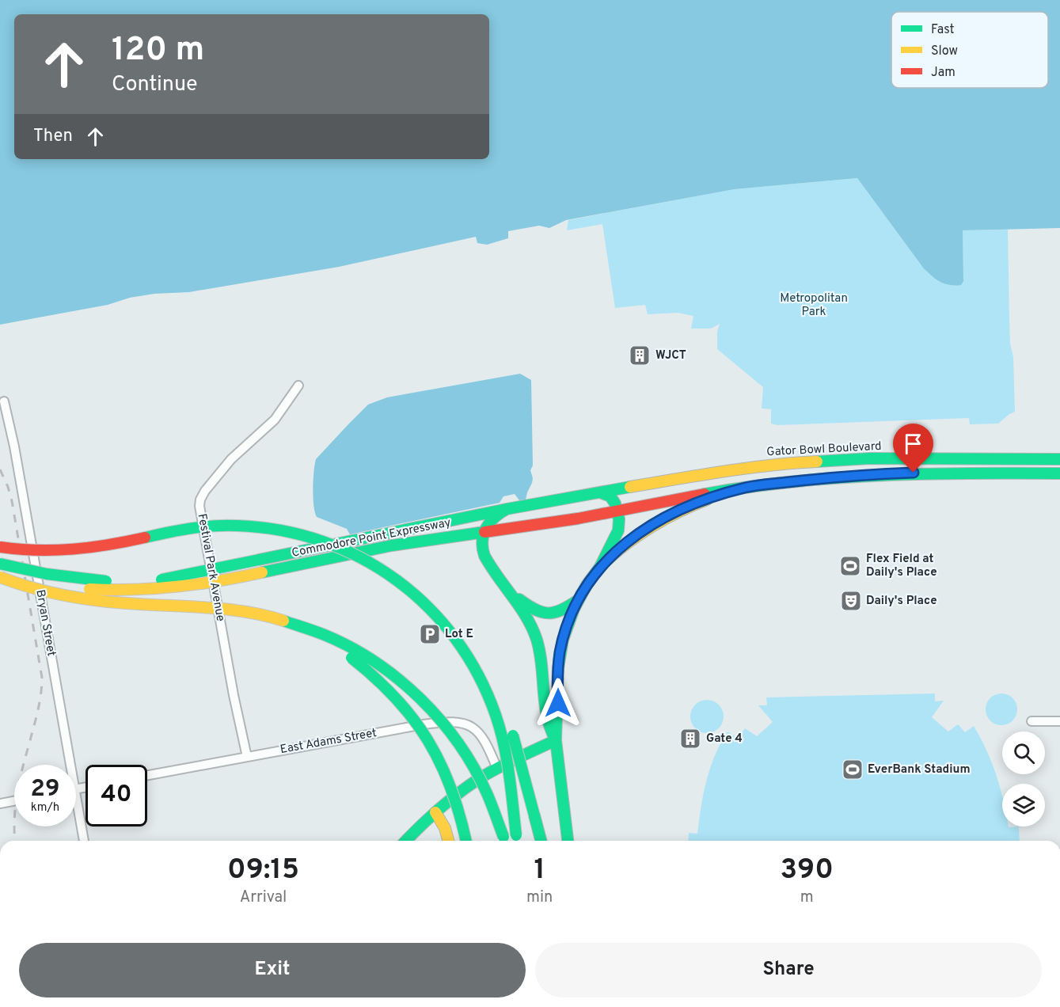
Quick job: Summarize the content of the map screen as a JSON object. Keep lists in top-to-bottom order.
{
  "streets": {
    "main road": ["Gator Bowl Boulevard", "Commodore Point Expressway"],
    "street": ["Festival Park Avenue", "Bryan Street", "East Adams Street"]
  },
  "crossings": [
    ["Gator Bowl Boulevard", "Commodore Point Expressway"],
    ["Festival Park Avenue", "East Adams Street"]
  ],
  "parks": ["Metropolitan Park"],
  "places": {
    "building": ["WJCT", "Gate 4"],
    "sports": ["Flex Field at Daily's Place", "EverBank Stadium"],
    "theatre": ["Daily's Place"],
    "parking": ["Lot E"]
  },
  "legend": ["Fast", "Slow", "Jam"],
  "page": {
    "turn": ["120 m", "Continue"],
    "then": "Then",
    "speed": "29 km/h",
    "limit": "40",
    "eta": [
      "09:15",
      "Arrival",
      "1",
      "min",
      "390",
      "m"
    ],
    "buttons": ["Exit", "Share"]
  }
}
